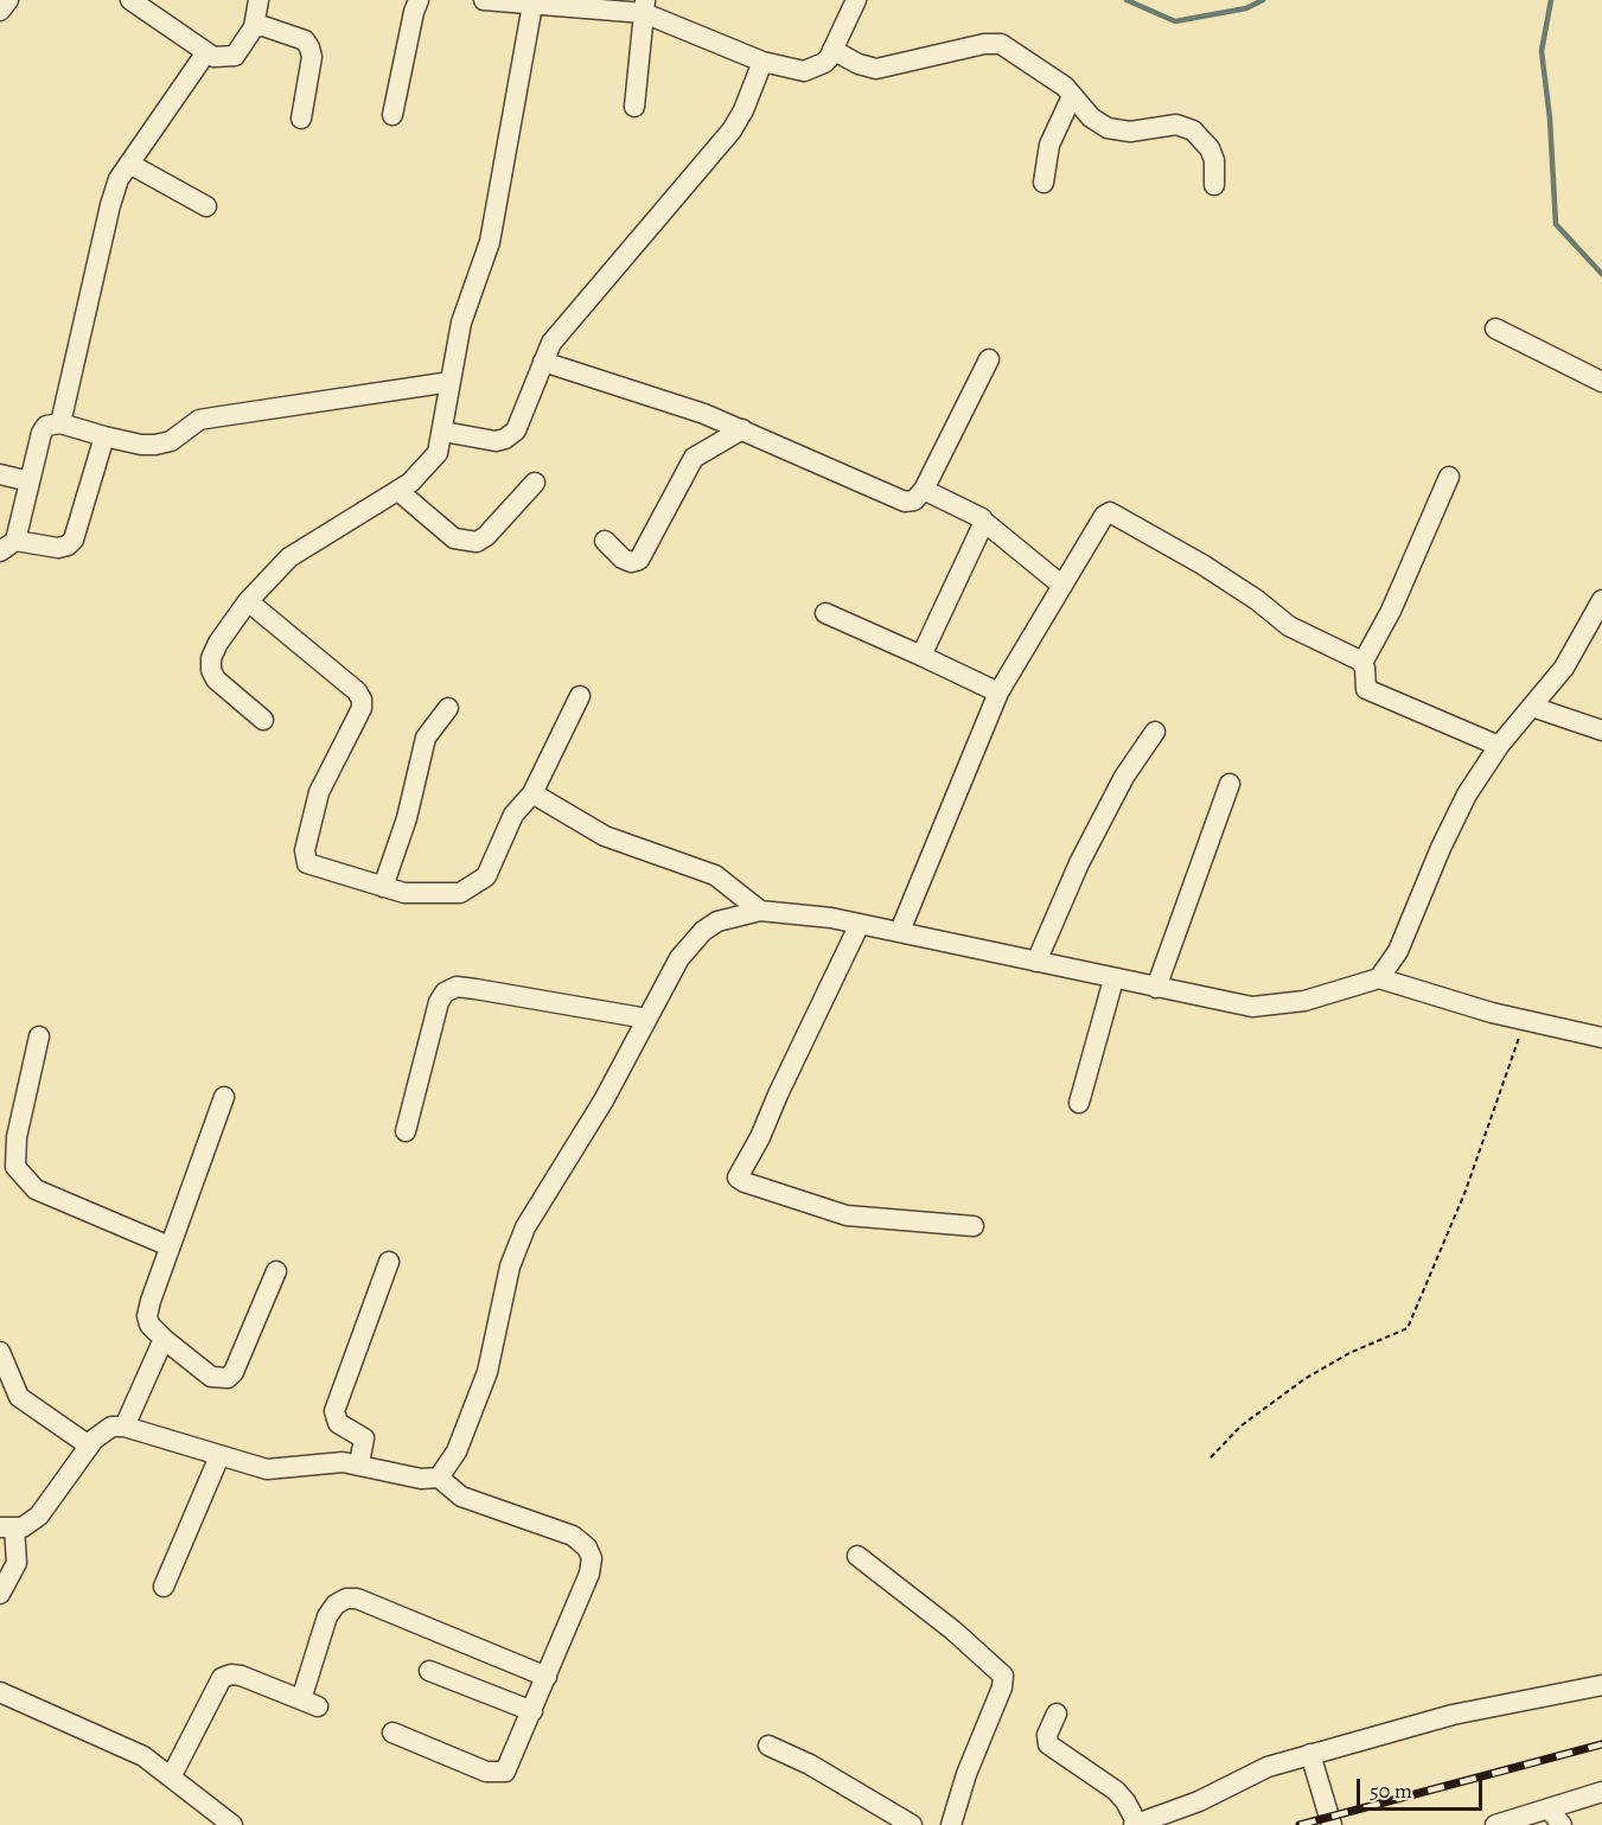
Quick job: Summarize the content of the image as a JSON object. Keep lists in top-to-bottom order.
{
  "scale_bar": "50 m"
}
